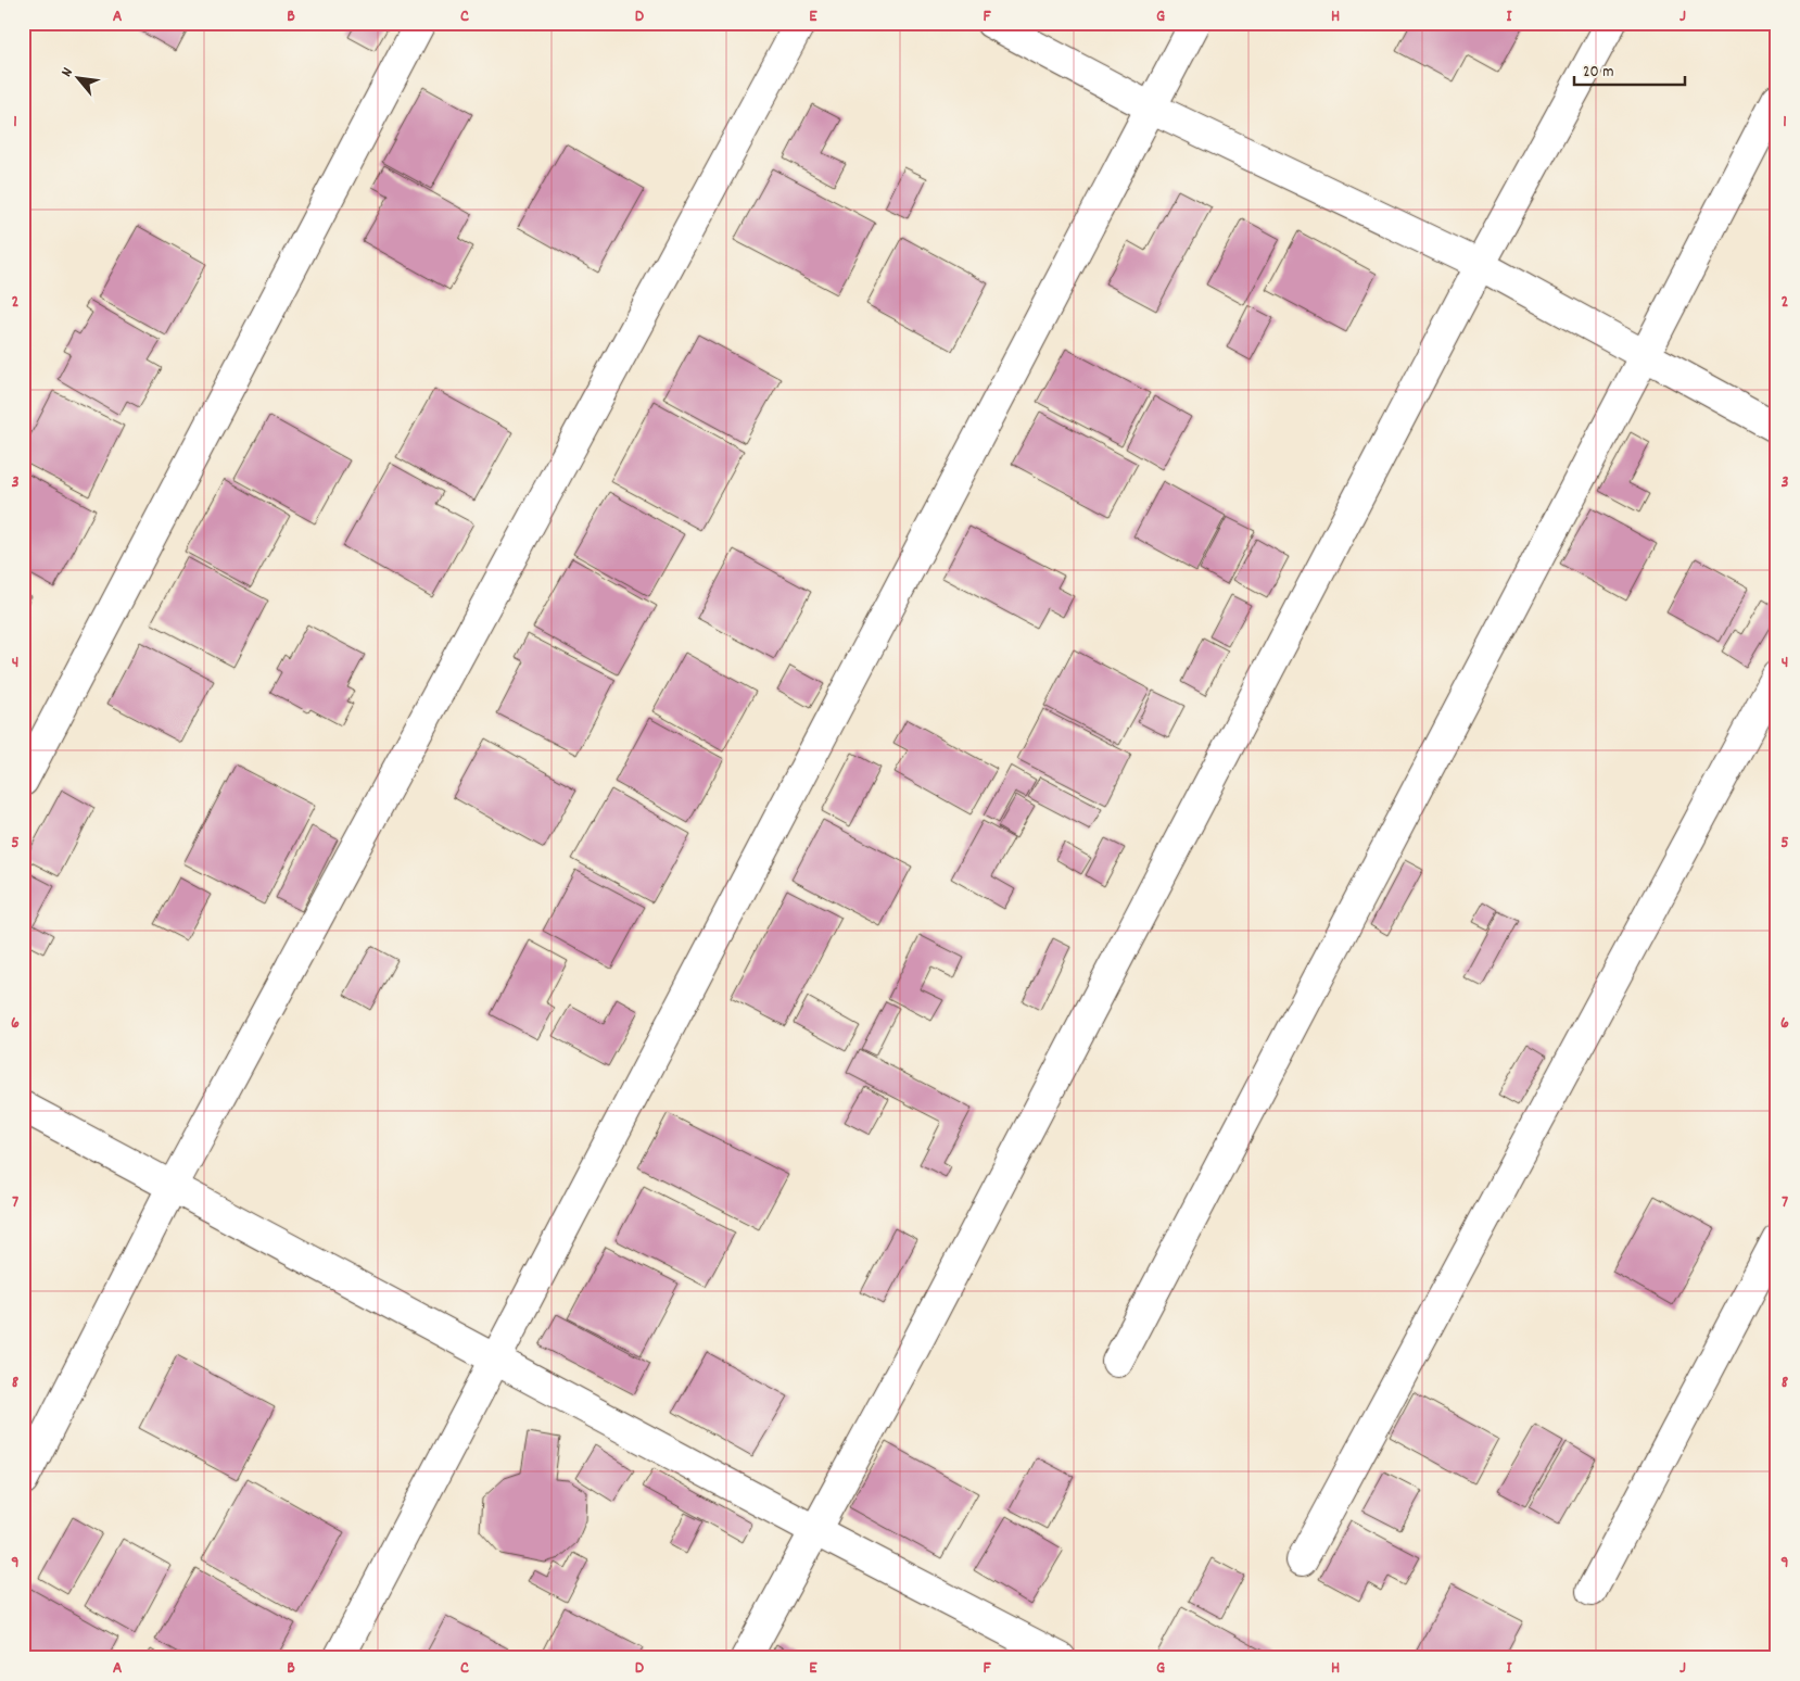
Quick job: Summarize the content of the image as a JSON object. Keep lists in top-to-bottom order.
{
  "scale_bar": "20 m",
  "north": "top left",
  "grid": {
    "columns": [
      "A",
      "B",
      "C",
      "D",
      "E",
      "F",
      "G",
      "H",
      "I",
      "J"
    ],
    "rows": [
      "1",
      "2",
      "3",
      "4",
      "5",
      "6",
      "7",
      "8",
      "9"
    ]
  }
}
